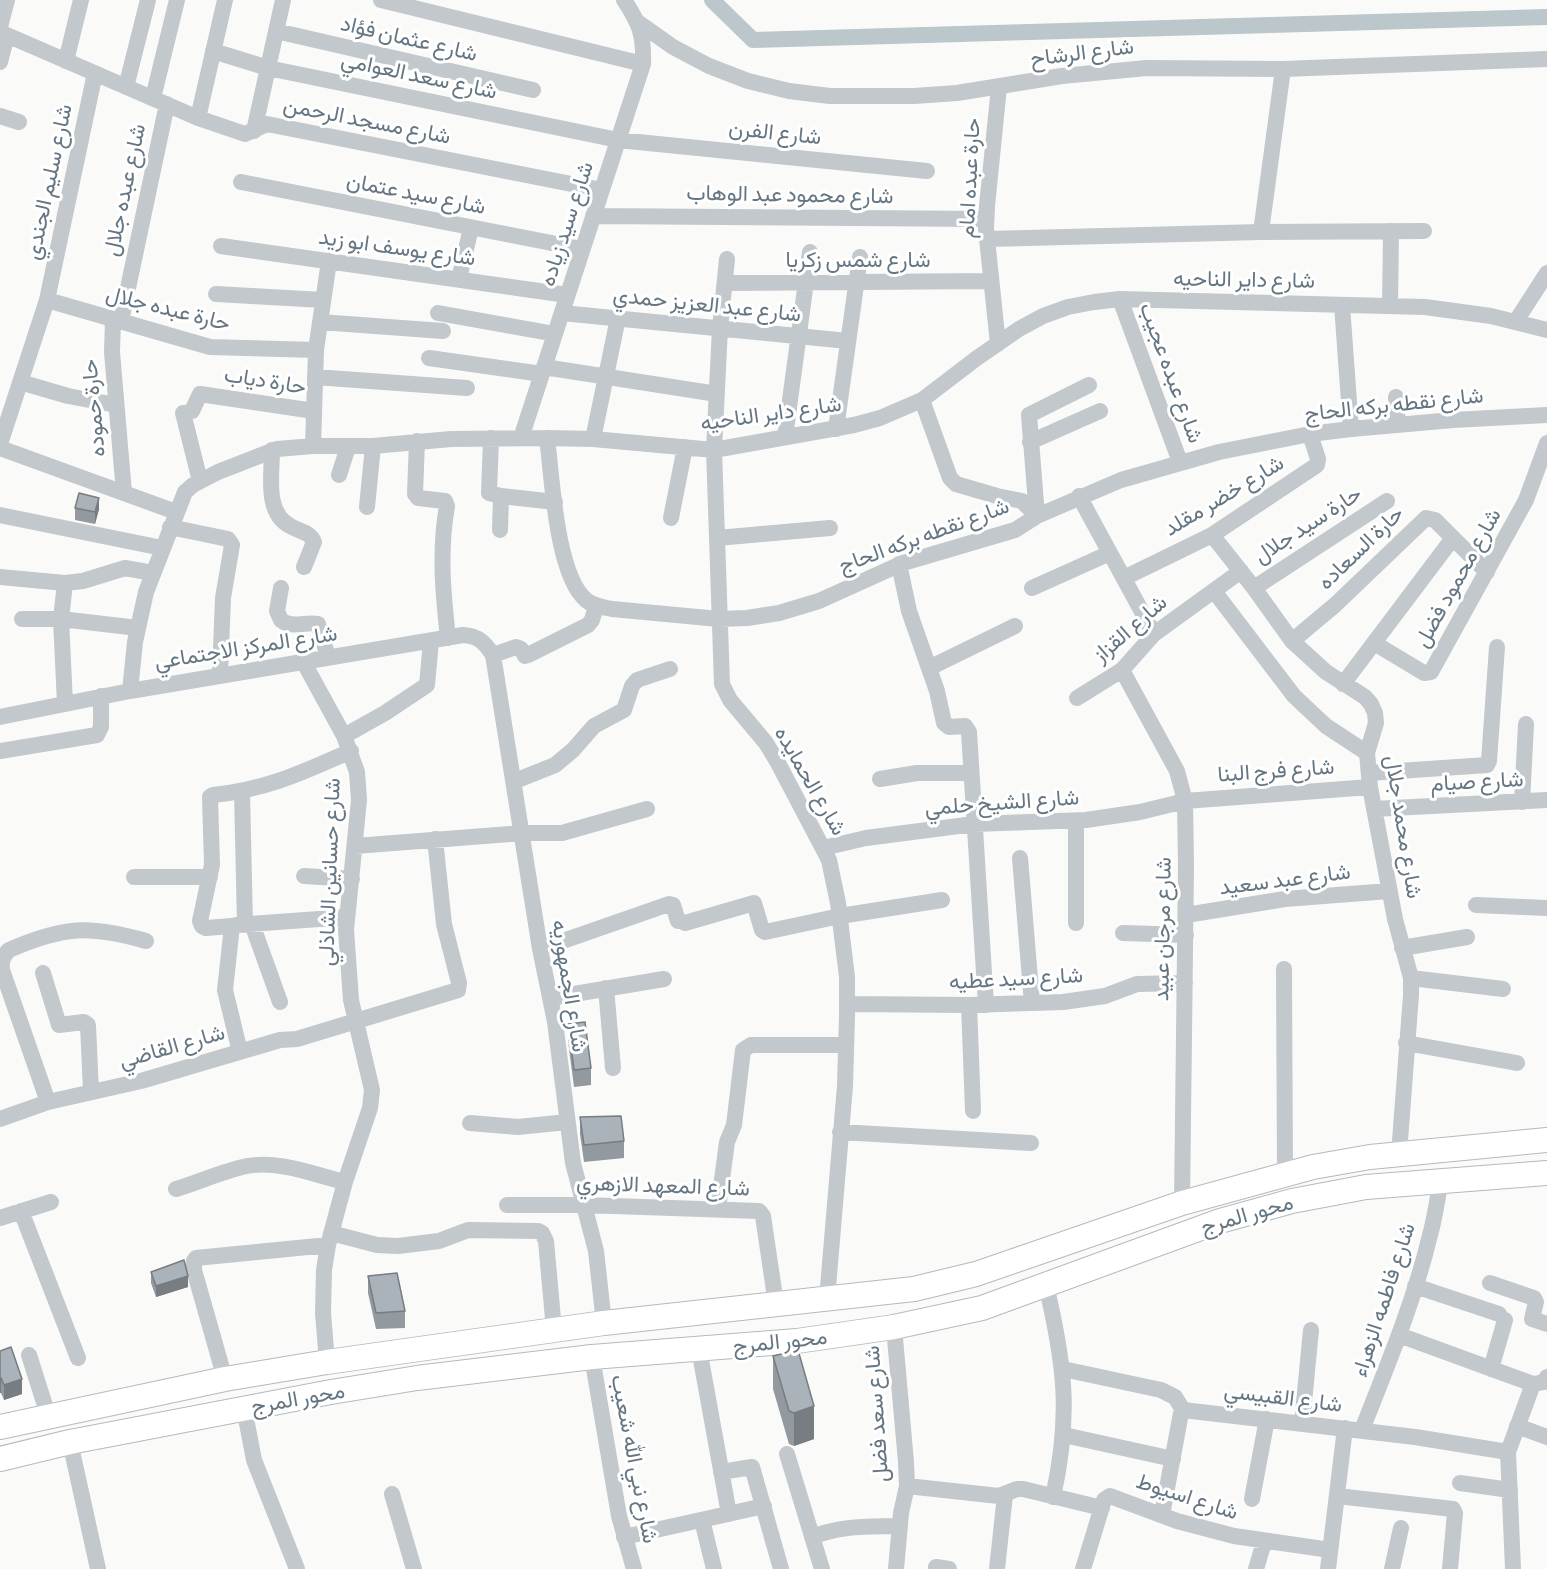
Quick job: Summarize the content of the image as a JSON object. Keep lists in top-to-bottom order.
{
  "streets": {
    "main road": ["محور المرج"],
    "street": [
      "شارع عثمان فؤاد",
      "شارع الرشاح",
      "شارع سعد العوامي",
      "شارع مسجد الرحمن",
      "شارع الفرن",
      "حارة عبده امام",
      "شارع سليم الجندي",
      "شارع عبده جلال",
      "شارع سيد عتمان",
      "شارع محمود عبد الوهاب",
      "شارع سيد زياده",
      "شارع يوسف ابو زيد",
      "شارع شمس زكريا",
      "شارع داير الناحيه",
      "شارع عبد العزيز حمدي",
      "حارة عبده جلال",
      "شارع عبده عجيب",
      "حارة دياب",
      "شارع نقطه بركه الحاج",
      "حارة حموده",
      "شارع خضر مقلد",
      "حارة سيد جلال",
      "حارة السعاده",
      "شارع محمود فضل",
      "شارع القزاز",
      "شارع المركز الاجتماعي",
      "شارع فرج البنا",
      "شارع الحمايده",
      "شارع صيام",
      "شارع الشيخ حلمي",
      "شارع محمد جلال",
      "شارع حسانين الشاذلي",
      "شارع عبد سعيد",
      "شارع مرجان عبيد",
      "شارع سيد عطيه",
      "شارع الجمهوريه",
      "شارع القاضي",
      "شارع المعهد الازهري",
      "شارع فاطمه الزهراء",
      "شارع القبيسي",
      "شارع سعد فضل",
      "شارع نبي الله شعيب",
      "شارع اسيوط"
    ]
  },
  "crossings": [
    ["شارع الرشاح", "حارة عبده امام"],
    ["شارع الرشاح", "شارع سيد زياده"],
    ["شارع سعد العوامي", "شارع الفرن"],
    ["شارع سعد العوامي", "شارع سيد زياده"],
    ["شارع مسجد الرحمن", "شارع سليم الجندي"],
    ["شارع مسجد الرحمن", "شارع عبده جلال"],
    ["شارع مسجد الرحمن", "شارع سيد زياده"],
    ["شارع الفرن", "شارع سيد زياده"],
    ["حارة عبده امام", "شارع محمود عبد الوهاب"],
    ["حارة عبده امام", "شارع شمس زكريا"],
    ["حارة عبده امام", "شارع داير الناحيه"],
    ["شارع سليم الجندي", "حارة عبده جلال"],
    ["شارع عبده جلال", "حارة عبده جلال"],
    ["شارع عبده جلال", "حارة حموده"],
    ["شارع سيد عتمان", "شارع سيد زياده"],
    ["شارع محمود عبد الوهاب", "شارع سيد زياده"],
    ["شارع سيد زياده", "شارع يوسف ابو زيد"],
    ["شارع سيد زياده", "شارع داير الناحيه"],
    ["شارع سيد زياده", "شارع عبد العزيز حمدي"],
    ["شارع شمس زكريا", "شارع الحمايده"],
    ["شارع داير الناحيه", "شارع عبده عجيب"],
    ["شارع داير الناحيه", "حارة دياب"],
    ["شارع داير الناحيه", "شارع المركز الاجتماعي"],
    ["شارع داير الناحيه", "شارع الحمايده"],
    ["شارع عبد العزيز حمدي", "شارع الحمايده"],
    ["حارة عبده جلال", "حارة حموده"],
    ["شارع عبده عجيب", "شارع نقطه بركه الحاج"],
    ["شارع نقطه بركه الحاج", "شارع خضر مقلد"],
    ["شارع نقطه بركه الحاج", "شارع الحمايده"],
    ["شارع خضر مقلد", "شارع محمد جلال"],
    ["حارة سيد جلال", "شارع محمد جلال"],
    ["حارة السعاده", "شارع محمود فضل"],
    ["حارة السعاده", "شارع محمد جلال"],
    ["شارع القزاز", "شارع محمد جلال"],
    ["شارع القزاز", "شارع مرجان عبيد"],
    ["شارع المركز الاجتماعي", "شارع حسانين الشاذلي"],
    ["شارع المركز الاجتماعي", "شارع الجمهوريه"],
    ["شارع فرج البنا", "شارع الشيخ حلمي"],
    ["شارع فرج البنا", "شارع محمد جلال"],
    ["شارع فرج البنا", "شارع مرجان عبيد"],
    ["شارع الحمايده", "شارع الشيخ حلمي"],
    ["شارع الحمايده", "شارع سيد عطيه"],
    ["شارع الحمايده", "محور المرج"],
    ["شارع صيام", "شارع محمد جلال"],
    ["شارع الشيخ حلمي", "شارع مرجان عبيد"],
    ["شارع محمد جلال", "شارع عبد سعيد"],
    ["شارع محمد جلال", "محور المرج"],
    ["شارع حسانين الشاذلي", "شارع القاضي"],
    ["شارع حسانين الشاذلي", "محور المرج"],
    ["شارع عبد سعيد", "شارع مرجان عبيد"],
    ["شارع مرجان عبيد", "شارع سيد عطيه"],
    ["شارع مرجان عبيد", "محور المرج"],
    ["شارع الجمهوريه", "شارع المعهد الازهري"],
    ["شارع الجمهوريه", "محور المرج"],
    ["شارع المعهد الازهري", "محور المرج"],
    ["محور المرج", "شارع فاطمه الزهراء"],
    ["محور المرج", "شارع سعد فضل"],
    ["محور المرج", "شارع نبي الله شعيب"],
    ["شارع فاطمه الزهراء", "شارع القبيسي"]
  ]
}
